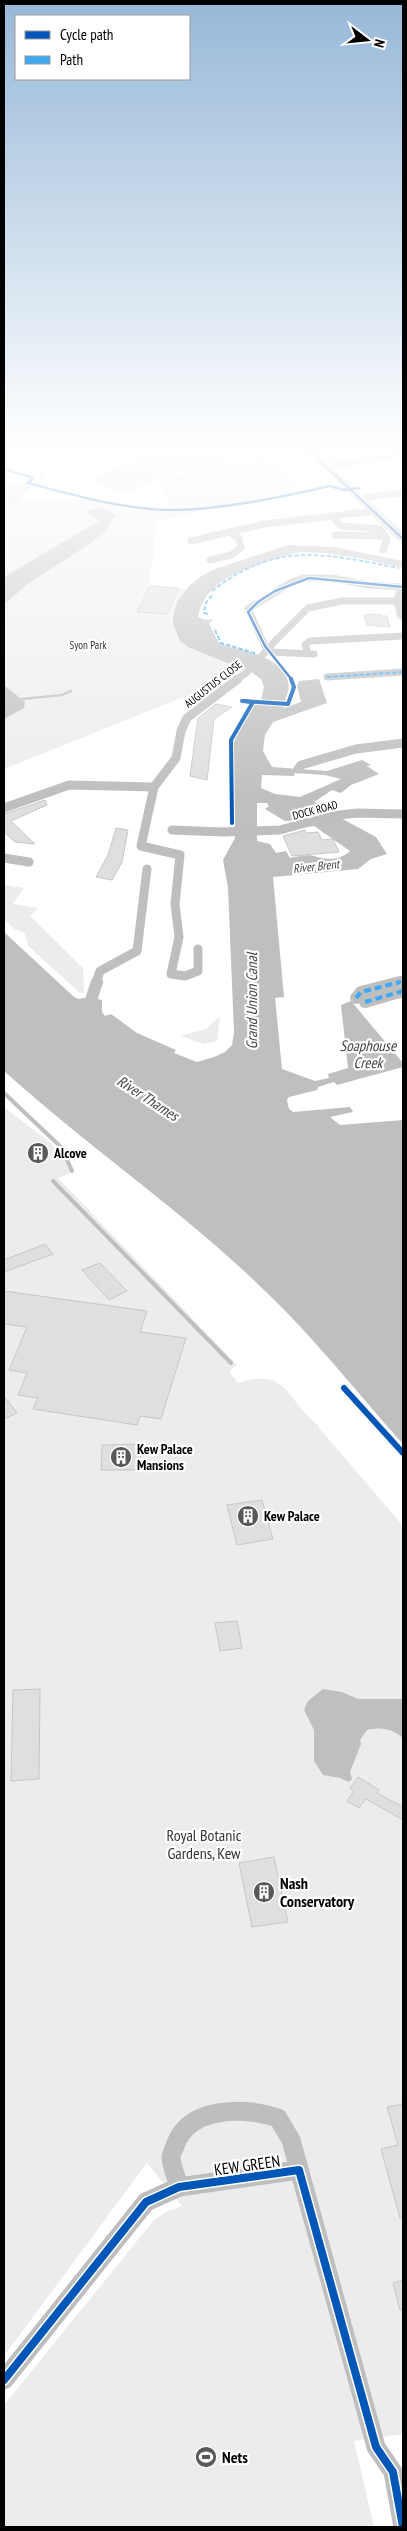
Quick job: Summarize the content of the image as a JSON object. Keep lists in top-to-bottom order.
{
  "streets": {
    "street": ["AUGUSTUS CLOSE", "DOCK ROAD", "KEW GREEN"]
  },
  "water": [
    "River Brent",
    "Grand Union Canal",
    "Soaphouse Creek",
    "River Thames"
  ],
  "parks": ["Syon Park", "Royal Botanic Gardens, Kew"],
  "places": {
    "building": [
      "Alcove",
      "Kew Palace Mansions",
      "Kew Palace",
      "Nash Conservatory"
    ],
    "sports": ["Nets"]
  },
  "legend": ["Cycle path", "Path"],
  "north": "right"
}
